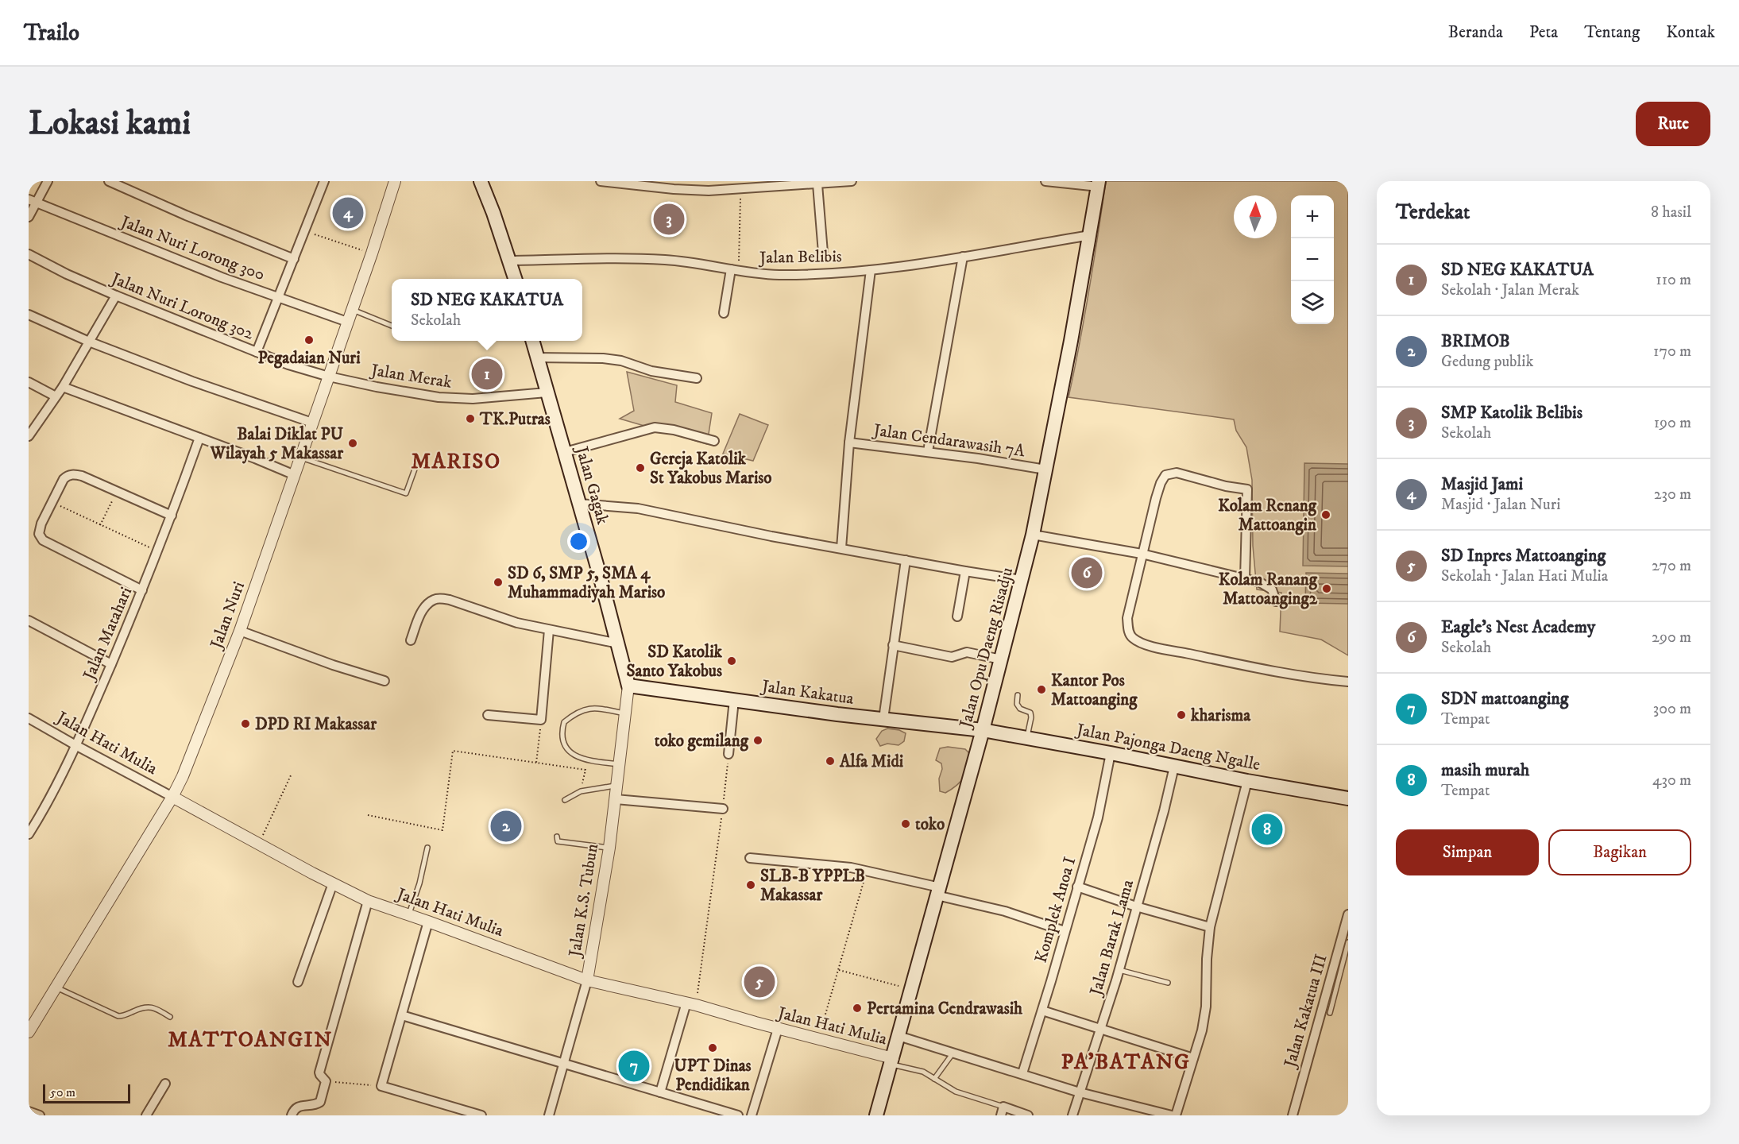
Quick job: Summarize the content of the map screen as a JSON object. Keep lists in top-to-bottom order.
{
  "streets": {
    "main road": [
      "Jalan Gagak",
      "Jalan Opu Daeng Risadju",
      "Jalan Kakatua",
      "Jalan Pajonga Daeng Ngalle"
    ],
    "street": [
      "Jalan Nuri Lorong 300",
      "Jalan Belibis",
      "Jalan Nuri Lorong 302",
      "Jalan Merak",
      "Jalan Cendarawasih 7A",
      "Jalan Nuri",
      "Jalan Matahari",
      "Jalan Hati Mulia",
      "Jalan K.S. Tubun",
      "Komplek Anoa I",
      "Jalan Barak Lama",
      "Jalan Kakatua III"
    ]
  },
  "crossings": [
    ["Jalan Nuri Lorong 300", "Jalan Nuri"],
    ["Jalan Belibis", "Jalan Cendarawasih 7A"],
    ["Jalan Belibis", "Jalan Opu Daeng Risadju"],
    ["Jalan Nuri Lorong 302", "Jalan Merak"],
    ["Jalan Nuri Lorong 302", "Jalan Nuri"],
    ["Jalan Merak", "Jalan Gagak"],
    ["Jalan Merak", "Jalan Nuri"],
    ["Jalan Cendarawasih 7A", "Jalan Opu Daeng Risadju"],
    ["Jalan Gagak", "Jalan Kakatua"],
    ["Jalan Gagak", "Jalan K.S. Tubun"],
    ["Jalan Nuri", "Jalan Hati Mulia"],
    ["Jalan Matahari", "Jalan Hati Mulia"],
    ["Jalan Opu Daeng Risadju", "Jalan Kakatua"],
    ["Jalan Opu Daeng Risadju", "Jalan Hati Mulia"],
    ["Jalan Opu Daeng Risadju", "Jalan Pajonga Daeng Ngalle"],
    ["Jalan Kakatua", "Jalan Pajonga Daeng Ngalle"],
    ["Jalan Kakatua", "Jalan K.S. Tubun"],
    ["Jalan Hati Mulia", "Jalan K.S. Tubun"],
    ["Jalan Pajonga Daeng Ngalle", "Komplek Anoa I"],
    ["Jalan Pajonga Daeng Ngalle", "Jalan Barak Lama"]
  ],
  "districts": ["MARISO", "MATTOANGIN", "PA'BATANG"],
  "places": [
    "Pegadaian Nuri",
    "TK.Putras",
    "Balai Diklat PU Wilayah 5 Makassar",
    "Gereja Katolik St Yakobus Mariso",
    "Kolam Renang Mattoangin",
    "SD 6, SMP 5, SMA 4 Muhammadiyah Mariso",
    "Kolam Ranang Mattoanging2",
    "SD Katolik Santo Yakobus",
    "Kantor Pos Mattoanging",
    "kharisma",
    "DPD RI Makassar",
    "toko gemilang",
    "Alfa Midi",
    "toko",
    "SLB-B YPPLB Makassar",
    "Pertamina Cendrawasih",
    "UPT Dinas Pendidikan"
  ],
  "scale_bar": "50 m",
  "north": "top",
  "page": {
    "header": "Trailo",
    "nav": [
      "Beranda",
      "Peta",
      "Tentang",
      "Kontak"
    ],
    "buttons": [
      "Rute",
      ["Simpan", "Bagikan"]
    ],
    "title": "Lokasi kami",
    "heading": ["Terdekat", "8 hasil"],
    "map_buttons": ["+", "−"],
    "pins": [
      "4",
      "3",
      "1",
      "6",
      "2",
      "8",
      "5",
      "7"
    ],
    "list": [
      {
        "mark": "1",
        "name": "SD NEG KAKATUA",
        "note": "Sekolah · Jalan Merak",
        "value": "110 m"
      },
      {
        "mark": "2",
        "name": "BRIMOB",
        "note": "Gedung publik",
        "value": "170 m"
      },
      {
        "mark": "3",
        "name": "SMP Katolik Belibis",
        "note": "Sekolah",
        "value": "190 m"
      },
      {
        "mark": "4",
        "name": "Masjid Jami",
        "note": "Masjid · Jalan Nuri",
        "value": "230 m"
      },
      {
        "mark": "5",
        "name": "SD Inpres Mattoanging",
        "note": "Sekolah · Jalan Hati Mulia",
        "value": "270 m"
      },
      {
        "mark": "6",
        "name": "Eagle's Nest Academy",
        "note": "Sekolah",
        "value": "290 m"
      },
      {
        "mark": "7",
        "name": "SDN mattoanging",
        "note": "Tempat",
        "value": "300 m"
      },
      {
        "mark": "8",
        "name": "masih murah",
        "note": "Tempat",
        "value": "430 m"
      }
    ],
    "popup": ["SD NEG KAKATUA", "Sekolah"],
    "scale": "50 m"
  }
}
